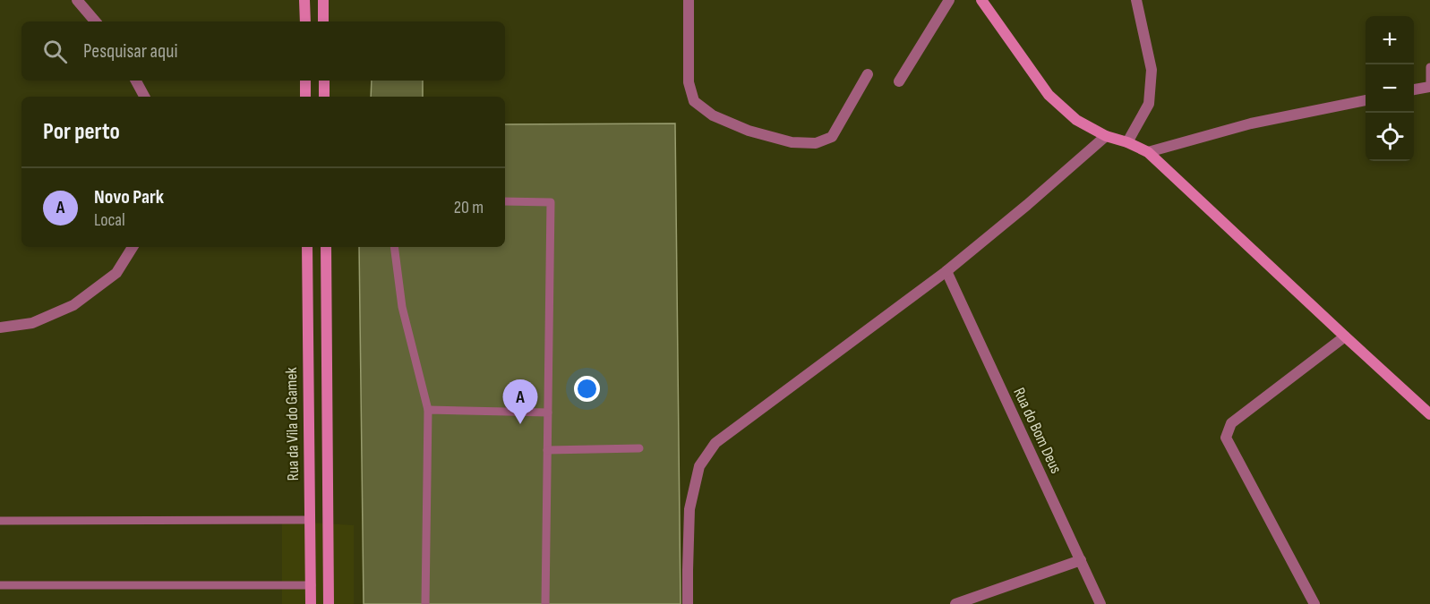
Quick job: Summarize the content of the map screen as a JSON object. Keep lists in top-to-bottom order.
{
  "streets": {
    "main road": ["Rua da Vila do Gamek"],
    "street": ["Rua do Bom Deus"]
  },
  "page": {
    "map_buttons": ["+", "−"],
    "search": "Pesquisar aqui",
    "heading": "Por perto",
    "list": [
      {
        "mark": "A",
        "name": "Novo Park",
        "note": "Local",
        "value": "20 m"
      }
    ],
    "pins": "A"
  }
}
